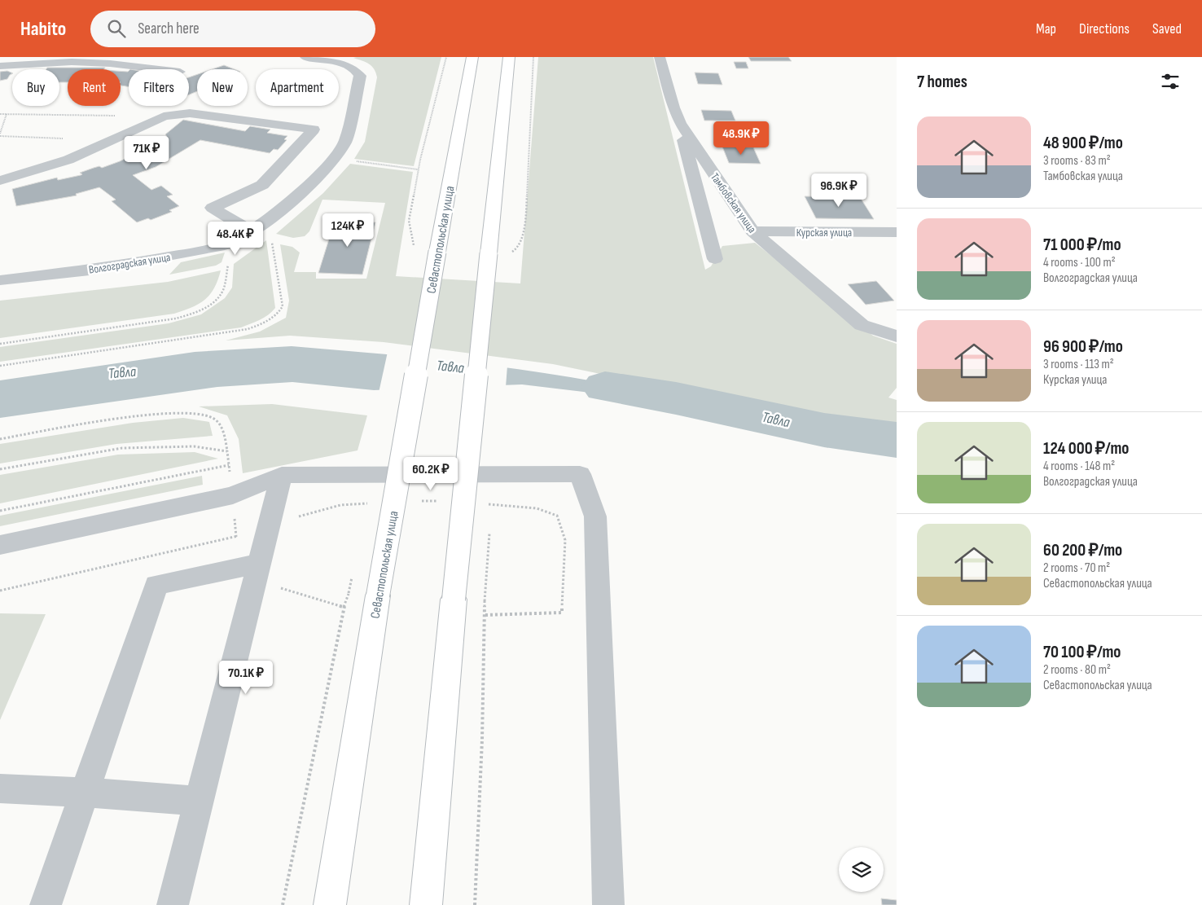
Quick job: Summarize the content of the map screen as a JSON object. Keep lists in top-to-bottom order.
{
  "streets": {
    "main road": ["Севастопольская улица"],
    "street": ["Тамбовская улица", "Курская улица", "Волгоградская улица"]
  },
  "crossings": [
    ["Тамбовская улица", "Курская улица"]
  ],
  "water": ["Тавла"],
  "page": {
    "header": "Habito",
    "search": "Search here",
    "nav": ["Map", "Directions", "Saved"],
    "heading": "7 homes",
    "chip": [
      "Buy",
      "Rent",
      "Filters",
      "New",
      "Apartment"
    ],
    "list": [
      {
        "name": "48 900 ₽/mo",
        "note": "3 rooms · 83 m² · Тамбовская улица"
      },
      {
        "name": "71 000 ₽/mo",
        "note": "4 rooms · 100 m² · Волгоградская улица"
      },
      {
        "name": "96 900 ₽/mo",
        "note": "3 rooms · 113 m² · Курская улица"
      },
      {
        "name": "124 000 ₽/mo",
        "note": "4 rooms · 148 m² · Волгоградская улица"
      },
      {
        "name": "60 200 ₽/mo",
        "note": "2 rooms · 70 m² · Севастопольская улица"
      },
      {
        "name": "70 100 ₽/mo",
        "note": "2 rooms · 80 m² · Севастопольская улица"
      }
    ],
    "price": [
      "48.9K ₽",
      "71K ₽",
      "96.9K ₽",
      "124K ₽",
      "48.4K ₽",
      "60.2K ₽",
      "70.1K ₽"
    ]
  }
}
